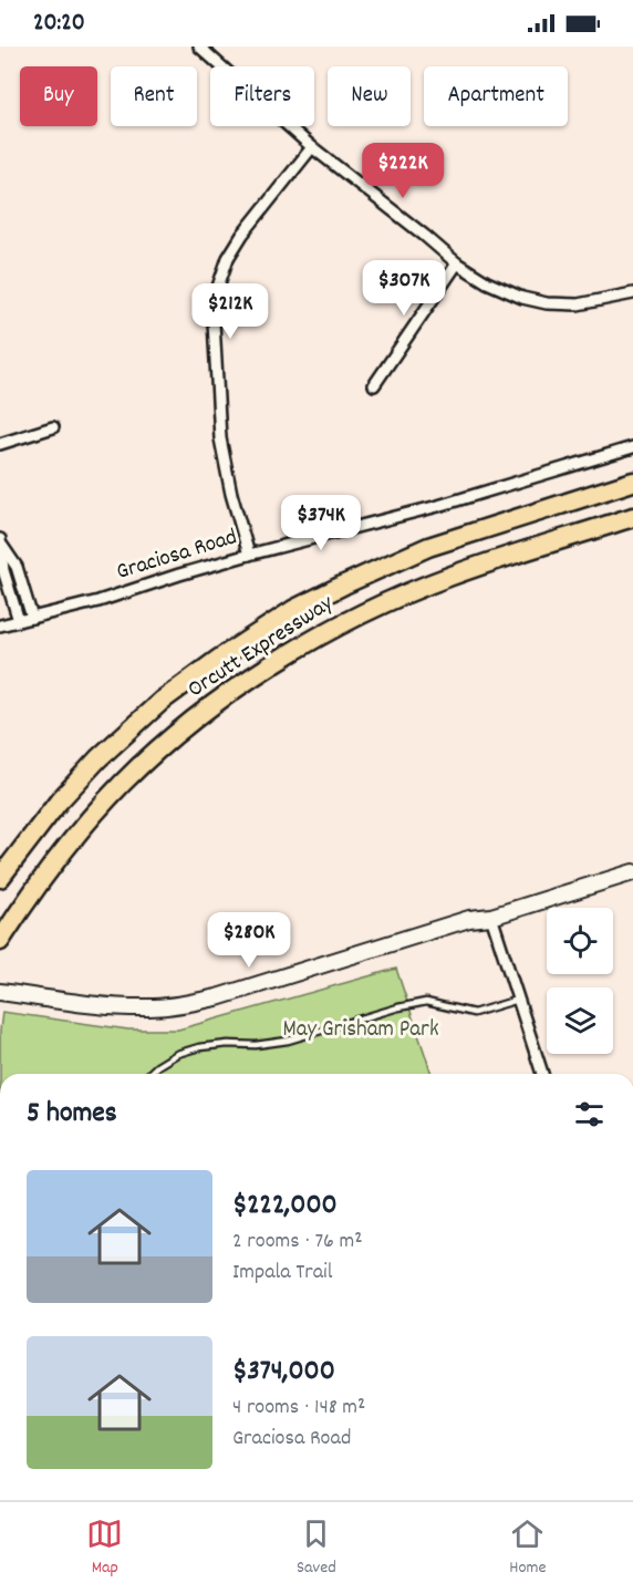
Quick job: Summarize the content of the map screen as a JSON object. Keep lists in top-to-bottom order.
{
  "streets": {
    "highway": ["Orcutt Expressway"],
    "street": ["Graciosa Road"]
  },
  "parks": ["May Grisham Park"],
  "page": {
    "status": "20:20",
    "chip": [
      "Buy",
      "Rent",
      "Filters",
      "New",
      "Apartment"
    ],
    "price": [
      "$222K",
      "$307K",
      "$212K",
      "$374K",
      "$280K"
    ],
    "heading": "5 homes",
    "list": [
      {
        "name": "$222,000",
        "note": "2 rooms · 76 m² · Impala Trail"
      },
      {
        "name": "$374,000",
        "note": "4 rooms · 148 m² · Graciosa Road"
      }
    ],
    "tabs": ["Map", "Saved", "Home"]
  }
}
